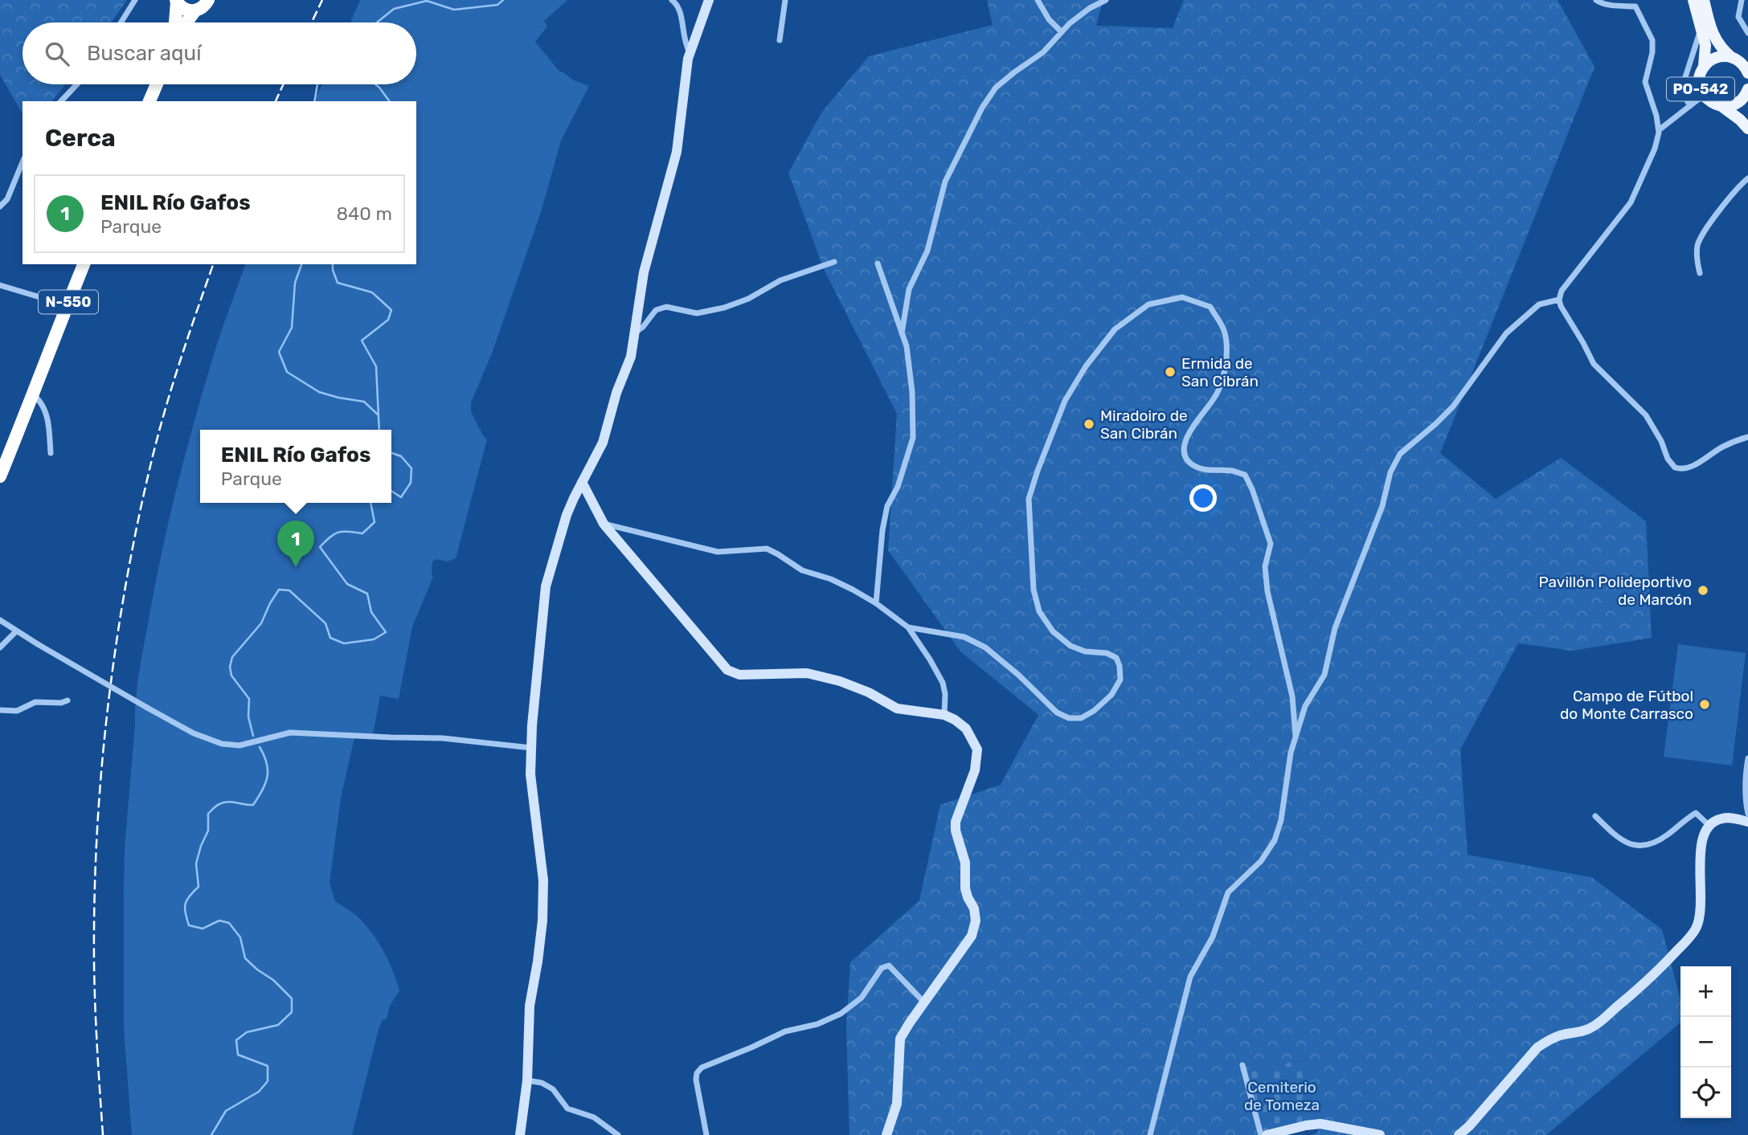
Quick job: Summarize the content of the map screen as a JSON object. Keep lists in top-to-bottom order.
{
  "streets": {
    "highway": ["N-550"],
    "main road": ["PO-542"]
  },
  "parks": ["Cemiterio de Tomeza"],
  "places": [
    "Ermida de San Cibrán",
    "Miradoiro de San Cibrán",
    "Pavillón Polideportivo de Marcón",
    "Campo de Fútbol do Monte Carrasco"
  ],
  "page": {
    "search": "Buscar aquí",
    "heading": "Cerca",
    "list": [
      {
        "mark": "1",
        "name": "ENIL Río Gafos",
        "note": "Parque",
        "value": "840 m"
      }
    ],
    "popup": ["ENIL Río Gafos", "Parque"],
    "pins": "1",
    "map_buttons": ["+", "−"]
  }
}
